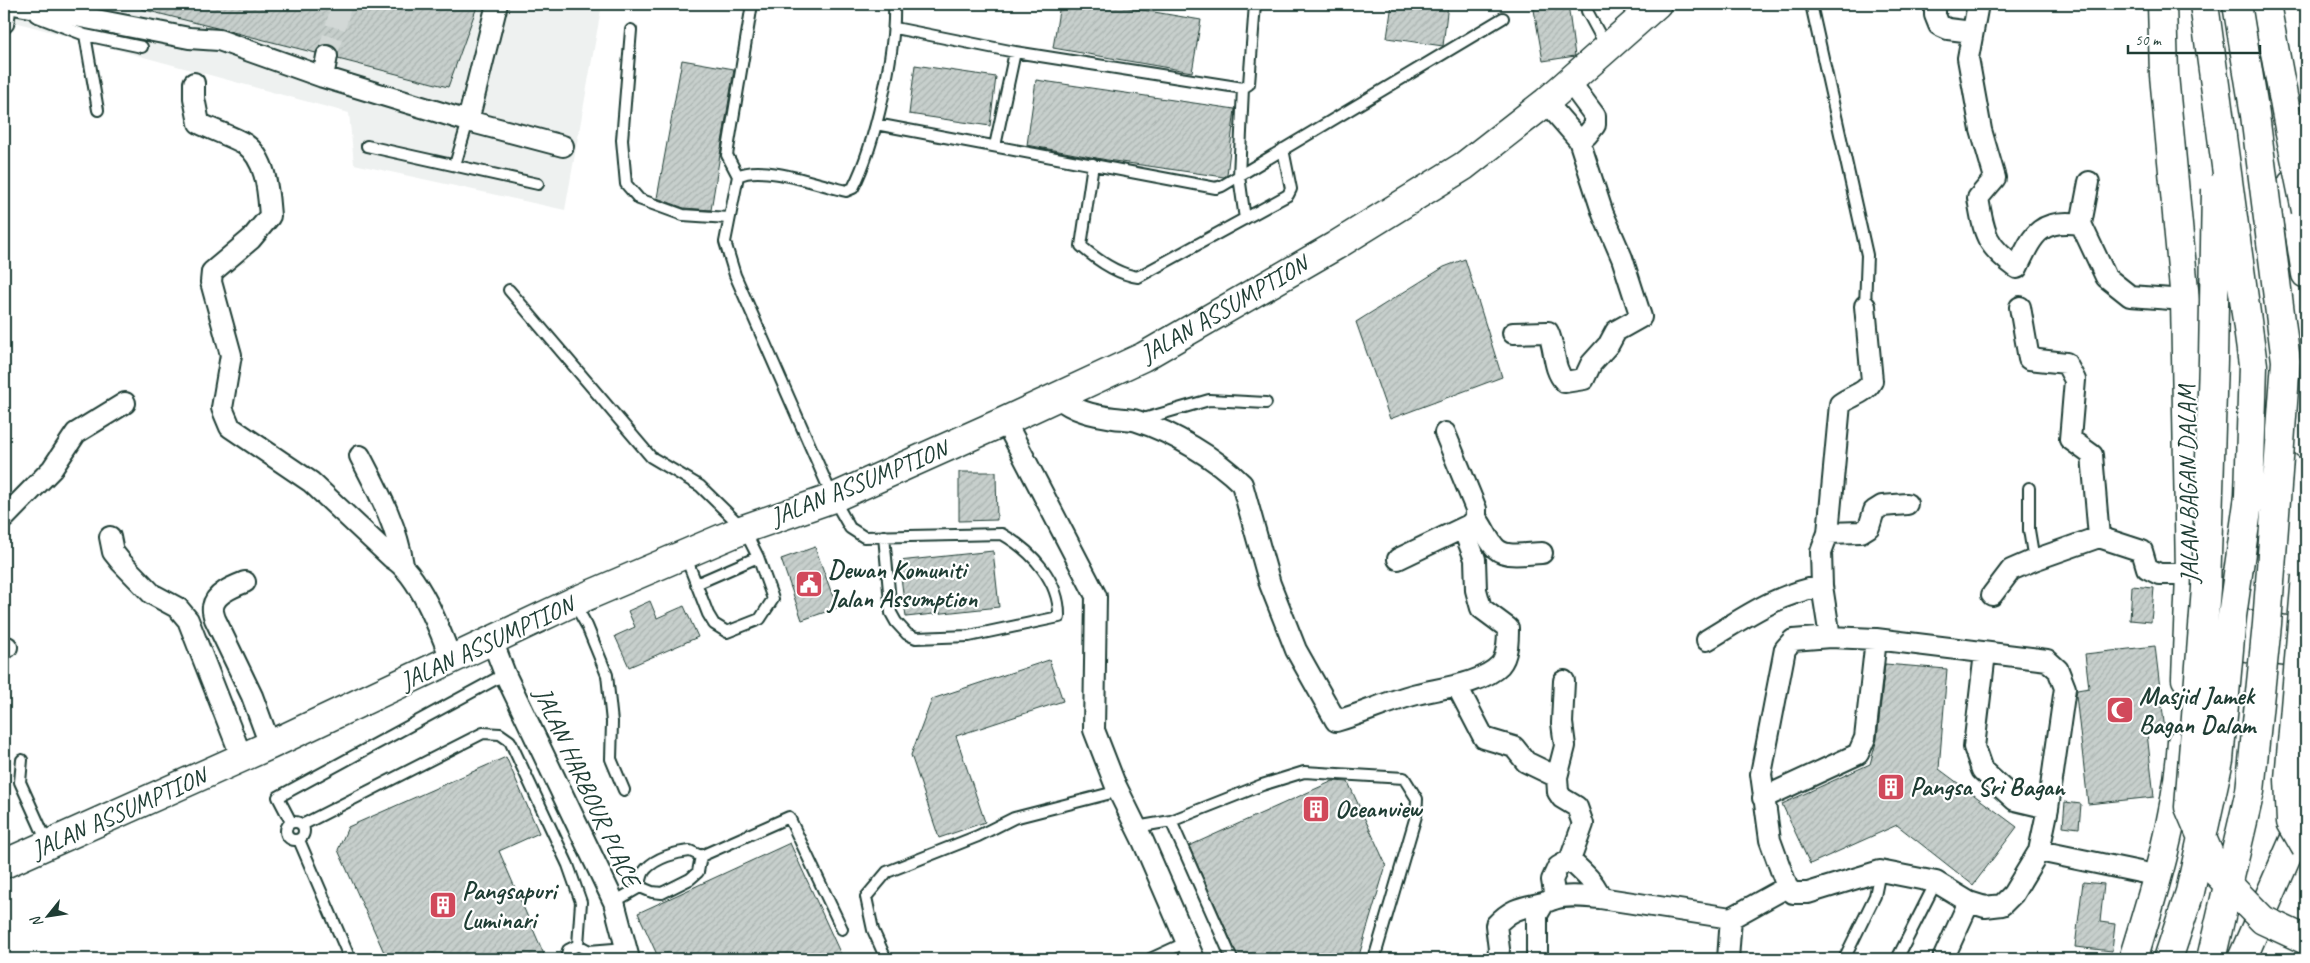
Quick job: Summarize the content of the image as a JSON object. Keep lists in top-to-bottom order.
{
  "streets": {
    "main road": ["JALAN ASSUMPTION", "JALAN BAGAN DALAM"],
    "street": ["JALAN HARBOUR PLACE"]
  },
  "crossings": [
    ["JALAN ASSUMPTION", "JALAN HARBOUR PLACE"]
  ],
  "places": {
    "public building": ["Dewan Komuniti Jalan Assumption"],
    "mosque": ["Masjid Jamek Bagan Dalam"],
    "building": ["Pangsa Sri Bagan", "Oceanview", "Pangsapuri Luminari"]
  },
  "scale_bar": "50 m",
  "north": "bottom left"
}
